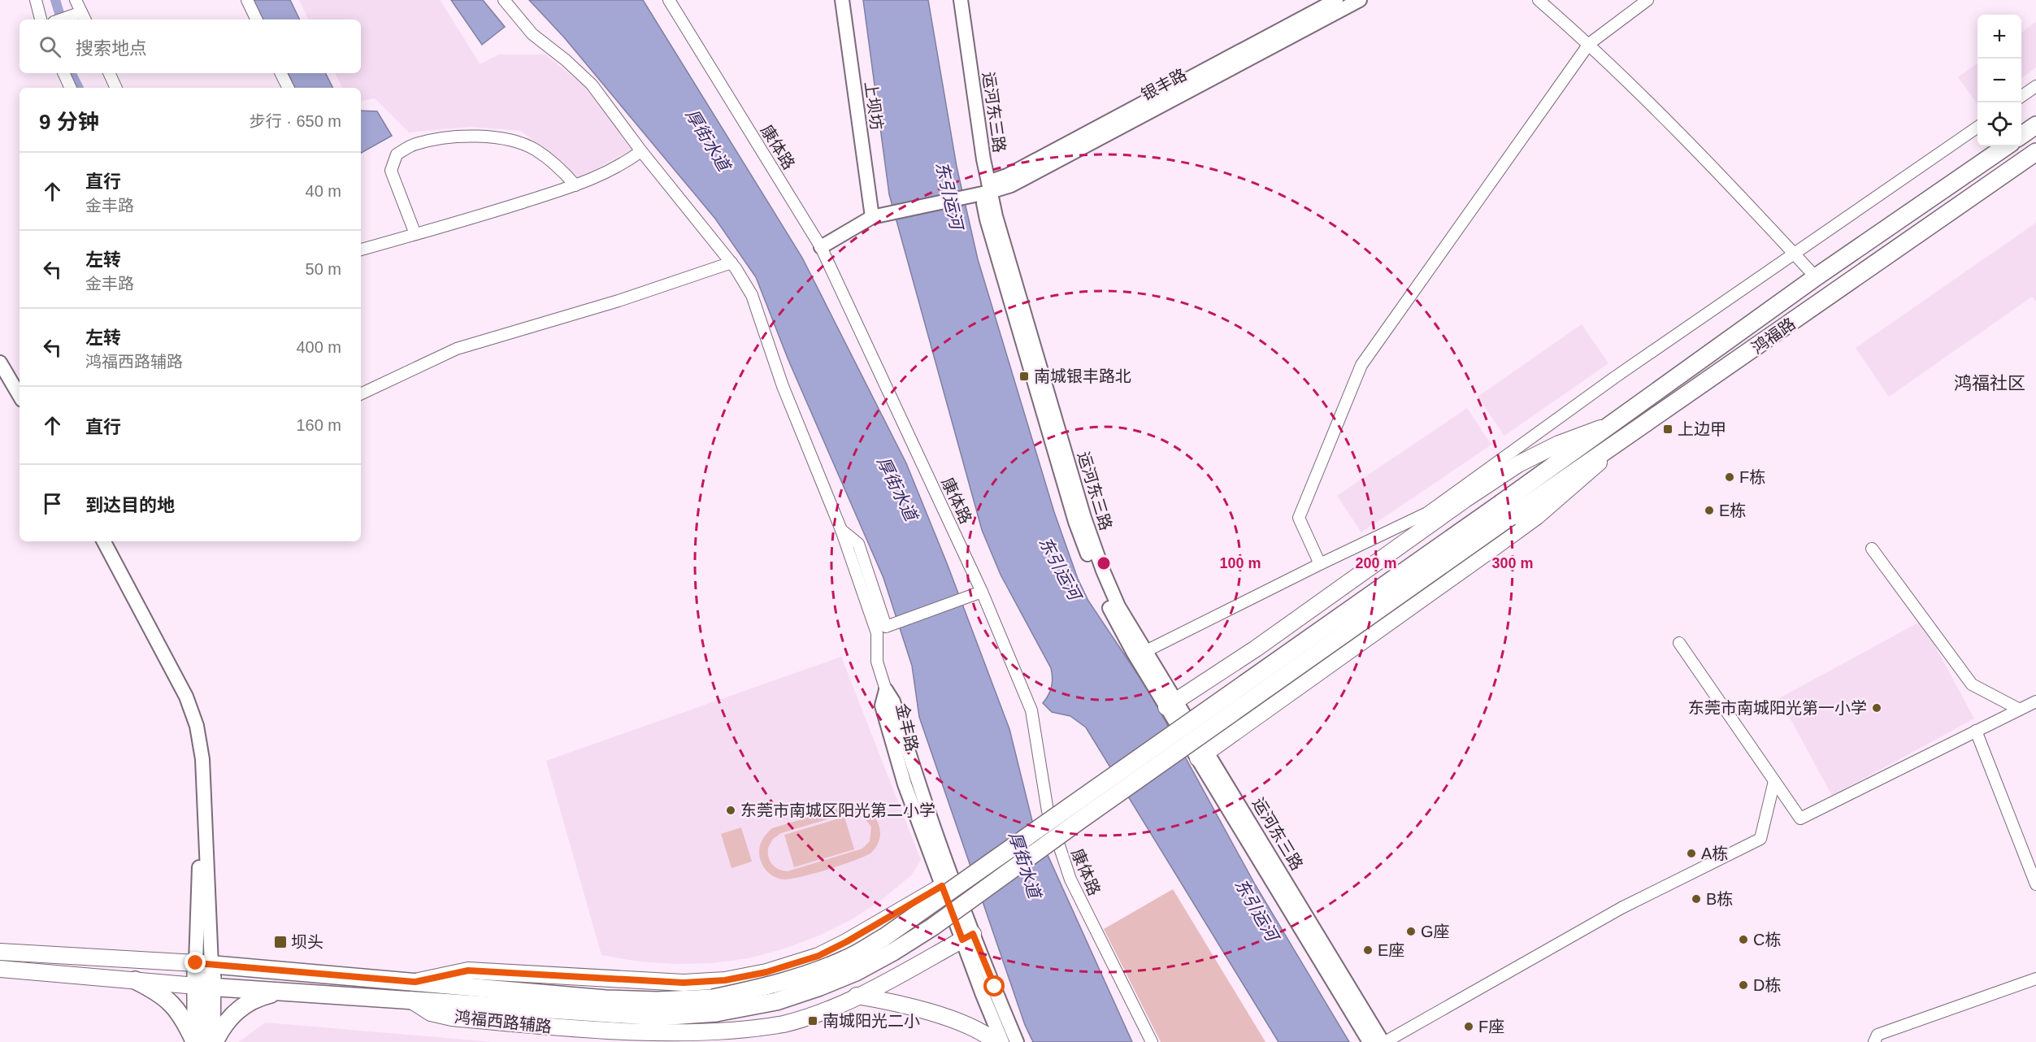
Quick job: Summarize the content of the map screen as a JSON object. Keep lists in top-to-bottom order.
{
  "streets": {
    "main road": ["鸿福路", "鸿福西路辅路"],
    "street": [
      "银丰路",
      "上坝坊",
      "运河东三路",
      "康体路",
      "金丰路"
    ]
  },
  "crossings": [
    ["银丰路", "运河东三路"],
    ["金丰路", "鸿福西路辅路"]
  ],
  "districts": ["鸿福社区"],
  "water": ["厚街水道", "东引运河"],
  "places": {
    "transit": [
      "南城银丰路北",
      "上边甲",
      "坝头",
      "南城阳光二小"
    ],
    "other": [
      "F栋",
      "E栋",
      "东莞市南城阳光第一小学",
      "东莞市南城区阳光第二小学",
      "A栋",
      "B栋",
      "G座",
      "C栋",
      "E座",
      "D栋",
      "F座"
    ]
  },
  "page": {
    "map_buttons": ["+", "−"],
    "search": "搜索地点",
    "heading": ["9 分钟", "步行 · 650 m"],
    "list": [
      ["直行", "金丰路", "40 m"],
      ["左转", "金丰路", "50 m"],
      ["左转", "鸿福西路辅路", "400 m"],
      ["直行", "160 m"],
      "到达目的地"
    ]
  },
  "rings": ["100 m", "200 m", "300 m"]
}
